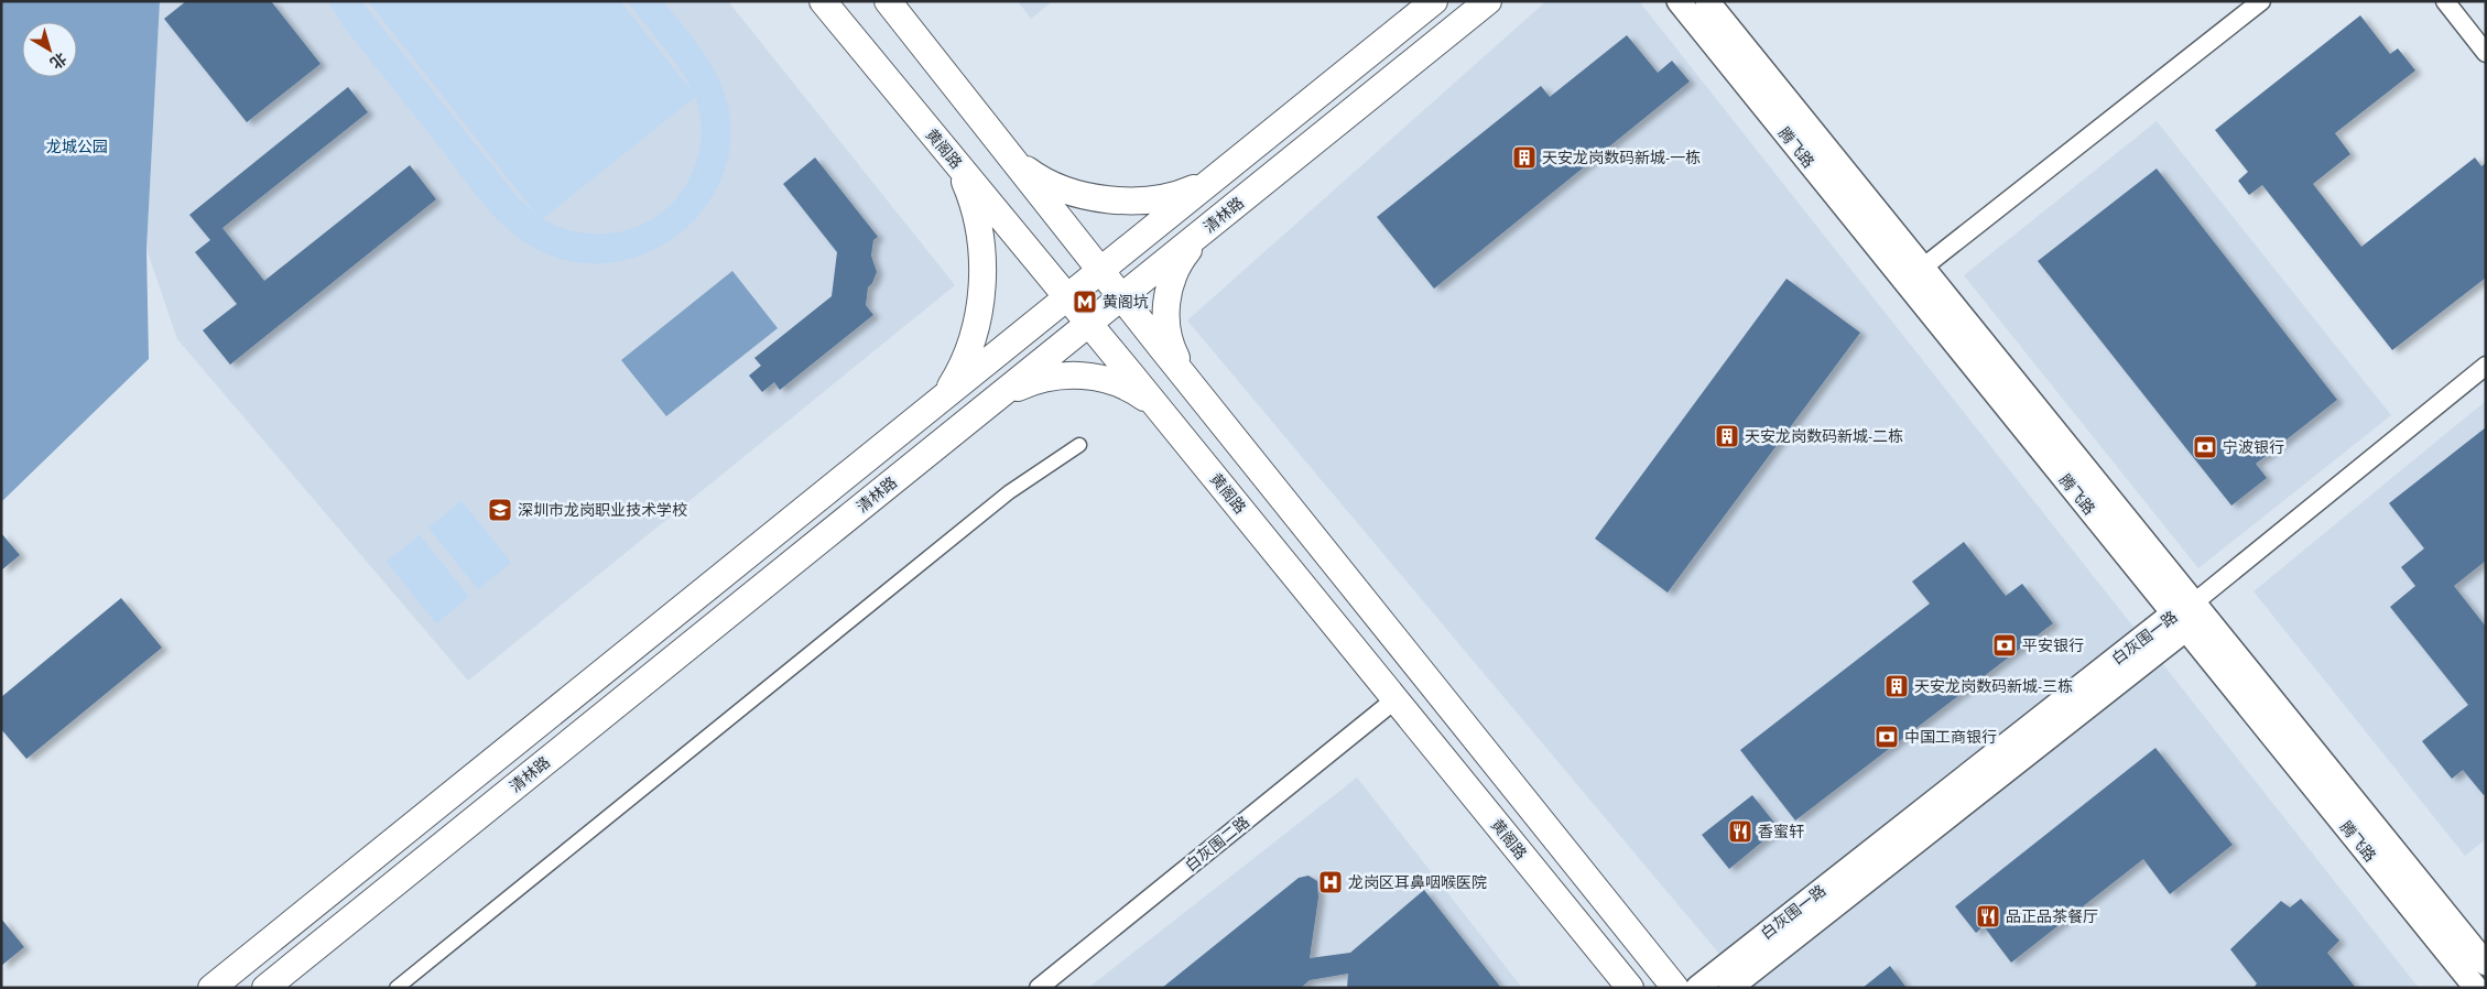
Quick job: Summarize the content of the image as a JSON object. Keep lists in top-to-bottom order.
{
  "streets": {
    "main road": ["黄阁路", "清林路"],
    "street": ["腾飞路", "白灰围一路", "白灰围二路"]
  },
  "crossings": [
    ["腾飞路", "白灰围一路"],
    ["黄阁路", "清林路"],
    ["黄阁路", "白灰围二路"]
  ],
  "parks": ["龙城公园"],
  "places": {
    "building": ["天安龙岗数码新城-一栋", "天安龙岗数码新城-二栋", "天安龙岗数码新城-三栋"],
    "metro station": ["黄阁坑"],
    "bank": ["宁波银行", "平安银行", "中国工商银行"],
    "school or university": ["深圳市龙岗职业技术学校"],
    "restaurant": ["香蜜轩", "品正品茶餐厅"],
    "hospital": ["龙岗区耳鼻咽喉医院"]
  },
  "north": "bottom right"
}
